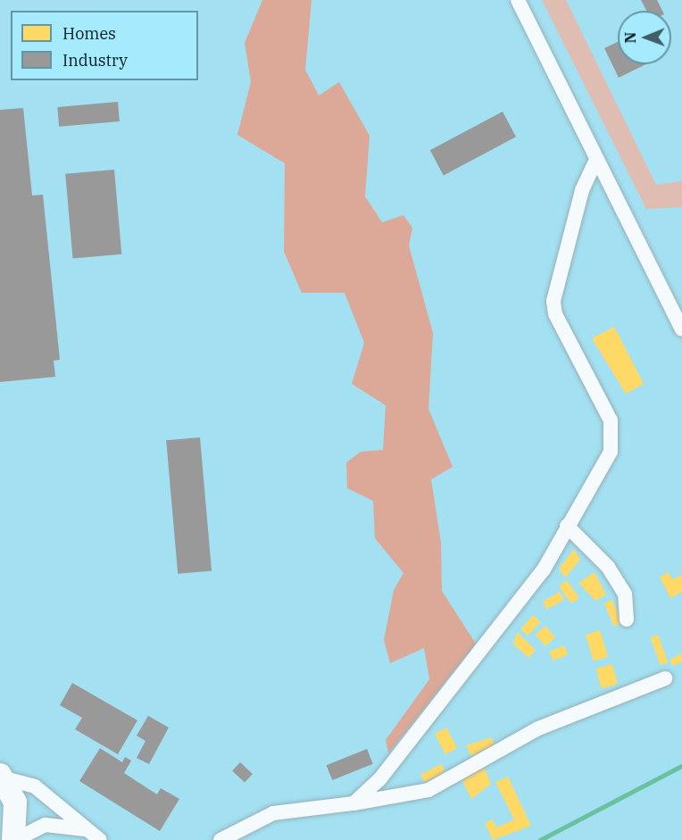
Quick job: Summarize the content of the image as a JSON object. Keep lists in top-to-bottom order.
{
  "legend": ["Homes", "Industry"],
  "north": "left"
}
